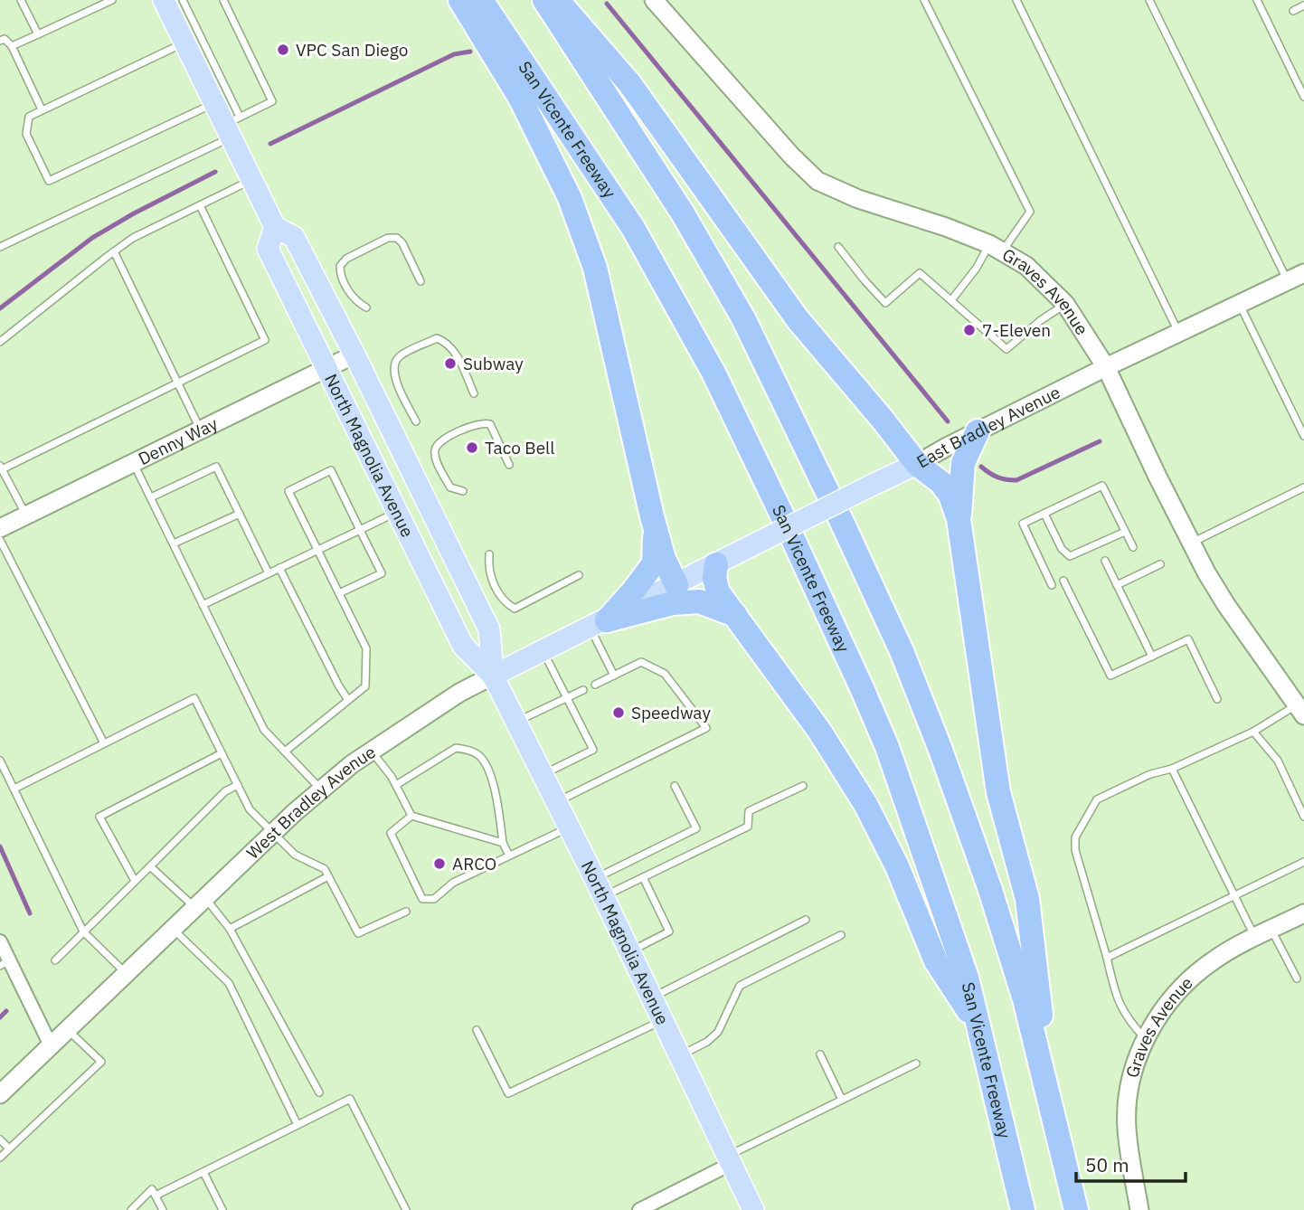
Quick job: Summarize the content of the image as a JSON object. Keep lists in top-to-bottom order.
{
  "streets": {
    "highway": ["San Vicente Freeway"],
    "main road": [
      "Graves Avenue",
      "East Bradley Avenue",
      "Denny Way",
      "North Magnolia Avenue",
      "West Bradley Avenue"
    ]
  },
  "crossings": [
    ["Graves Avenue", "East Bradley Avenue"],
    ["East Bradley Avenue", "West Bradley Avenue"],
    ["Denny Way", "North Magnolia Avenue"],
    ["North Magnolia Avenue", "West Bradley Avenue"]
  ],
  "places": [
    "VPC San Diego",
    "7-Eleven",
    "Subway",
    "Taco Bell",
    "Speedway",
    "ARCO"
  ],
  "scale_bar": "50 m"
}
